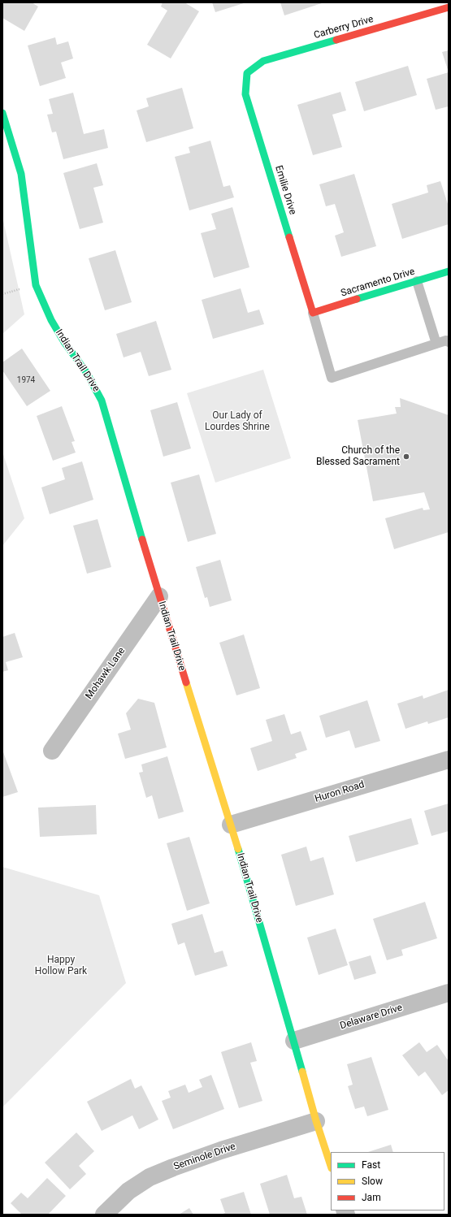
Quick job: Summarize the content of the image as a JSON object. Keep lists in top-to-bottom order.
{
  "streets": {
    "street": [
      "Carberry Drive",
      "Emilie Drive",
      "Sacramento Drive",
      "Indian Trail Drive",
      "Mohawk Lane",
      "Huron Road",
      "Delaware Drive",
      "Seminole Drive"
    ]
  },
  "crossings": [
    ["Carberry Drive", "Emilie Drive"],
    ["Emilie Drive", "Sacramento Drive"],
    ["Indian Trail Drive", "Mohawk Lane"],
    ["Indian Trail Drive", "Huron Road"],
    ["Indian Trail Drive", "Delaware Drive"],
    ["Indian Trail Drive", "Seminole Drive"]
  ],
  "parks": ["Our Lady of Lourdes Shrine", "Happy Hollow Park"],
  "places": ["Church of the Blessed Sacrament"],
  "house_numbers": ["1974"],
  "legend": ["Fast", "Slow", "Jam"]
}
